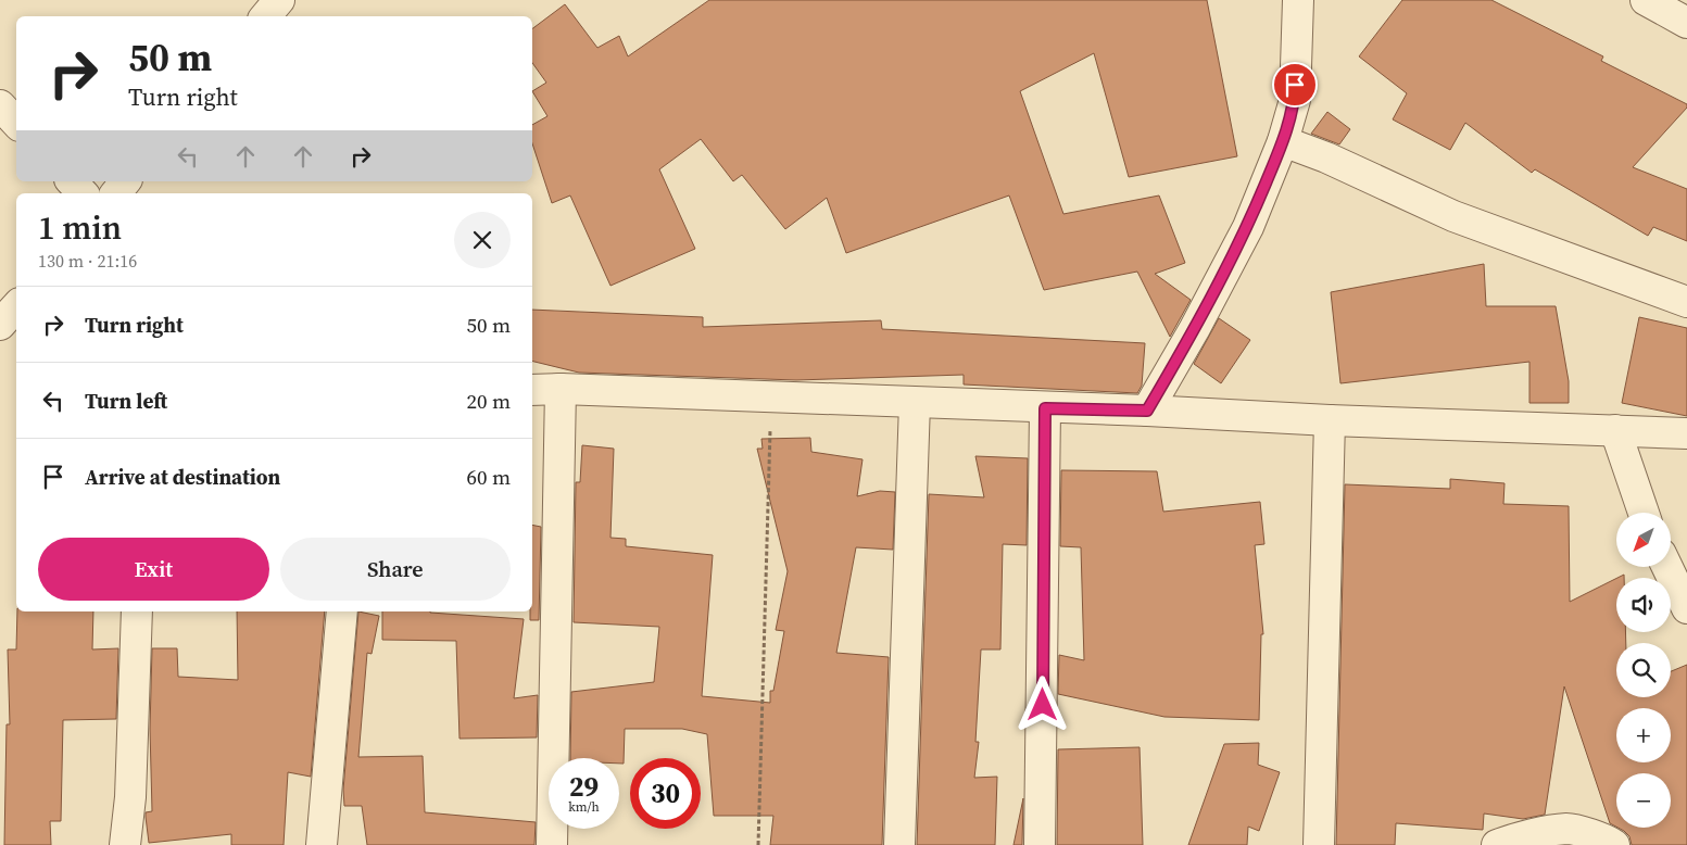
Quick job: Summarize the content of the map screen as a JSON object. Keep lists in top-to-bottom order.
{
  "north": "bottom left",
  "page": {
    "turn": ["50 m", "Turn right"],
    "heading": ["1 min", "130 m · 21:16"],
    "list": [
      {
        "name": "Turn right",
        "value": "50 m"
      },
      {
        "name": "Turn left",
        "value": "20 m"
      },
      {
        "name": "Arrive at destination",
        "value": "60 m"
      }
    ],
    "map_buttons": ["+", "−"],
    "buttons": ["Exit", "Share"],
    "speed": "29 km/h",
    "limit": "30"
  }
}
